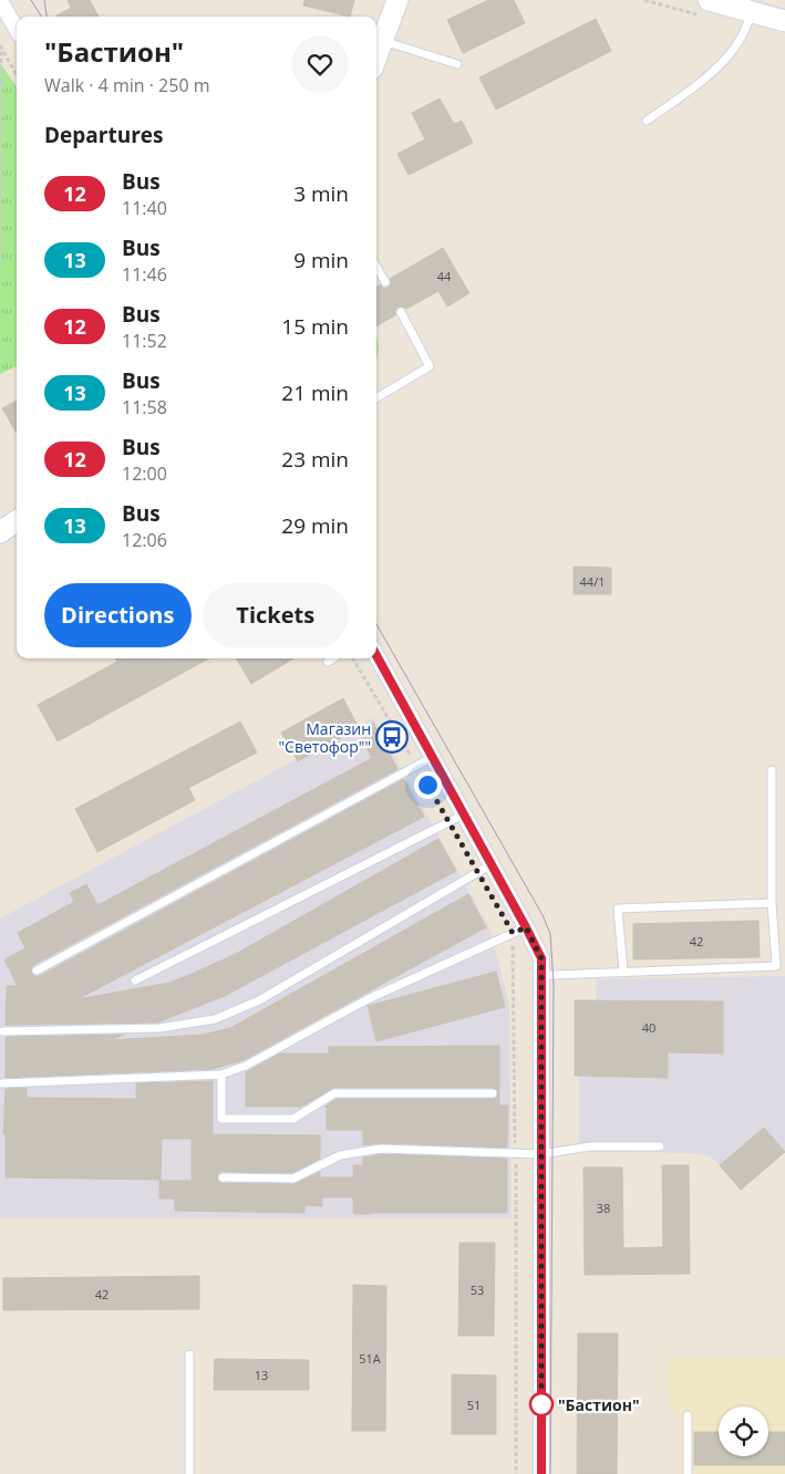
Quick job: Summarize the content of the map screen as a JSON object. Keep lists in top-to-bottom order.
{
  "places": {
    "bus stop": ["Магазин \"Светофор\"\""],
    "other": ["\"Бастион\""]
  },
  "lines": ["bus line 12"],
  "house_numbers": [
    "44",
    "44/1",
    "42",
    "40",
    "38",
    "53",
    "42",
    "51А",
    "13",
    "51"
  ],
  "page": {
    "heading": [
      ["\"Бастион\"", "Walk · 4 min · 250 m"],
      "Departures"
    ],
    "list": [
      {
        "mark": "12",
        "name": "Bus",
        "note": "11:40",
        "value": "3 min"
      },
      {
        "mark": "13",
        "name": "Bus",
        "note": "11:46",
        "value": "9 min"
      },
      {
        "mark": "12",
        "name": "Bus",
        "note": "11:52",
        "value": "15 min"
      },
      {
        "mark": "13",
        "name": "Bus",
        "note": "11:58",
        "value": "21 min"
      },
      {
        "mark": "12",
        "name": "Bus",
        "note": "12:00",
        "value": "23 min"
      },
      {
        "mark": "13",
        "name": "Bus",
        "note": "12:06",
        "value": "29 min"
      }
    ],
    "buttons": ["Directions", "Tickets"]
  }
}
